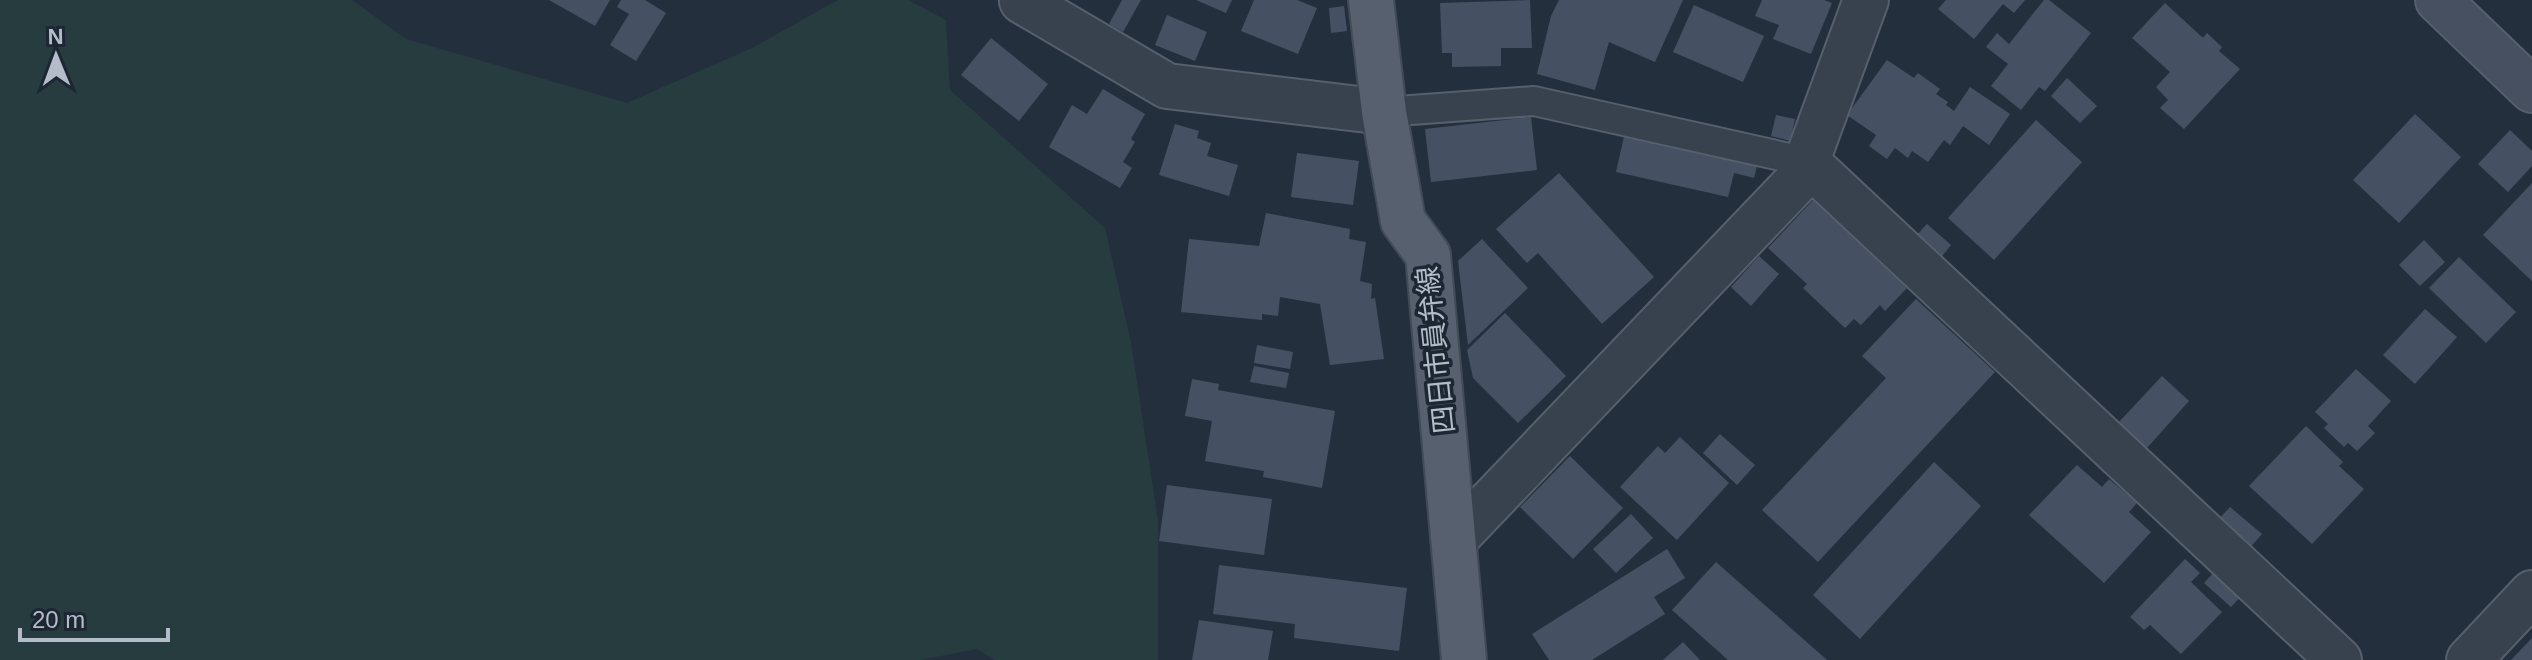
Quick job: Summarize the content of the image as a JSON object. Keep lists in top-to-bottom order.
{
  "streets": {
    "main road": ["四日市員弁線"]
  },
  "scale_bar": "20 m",
  "north": "top"
}
